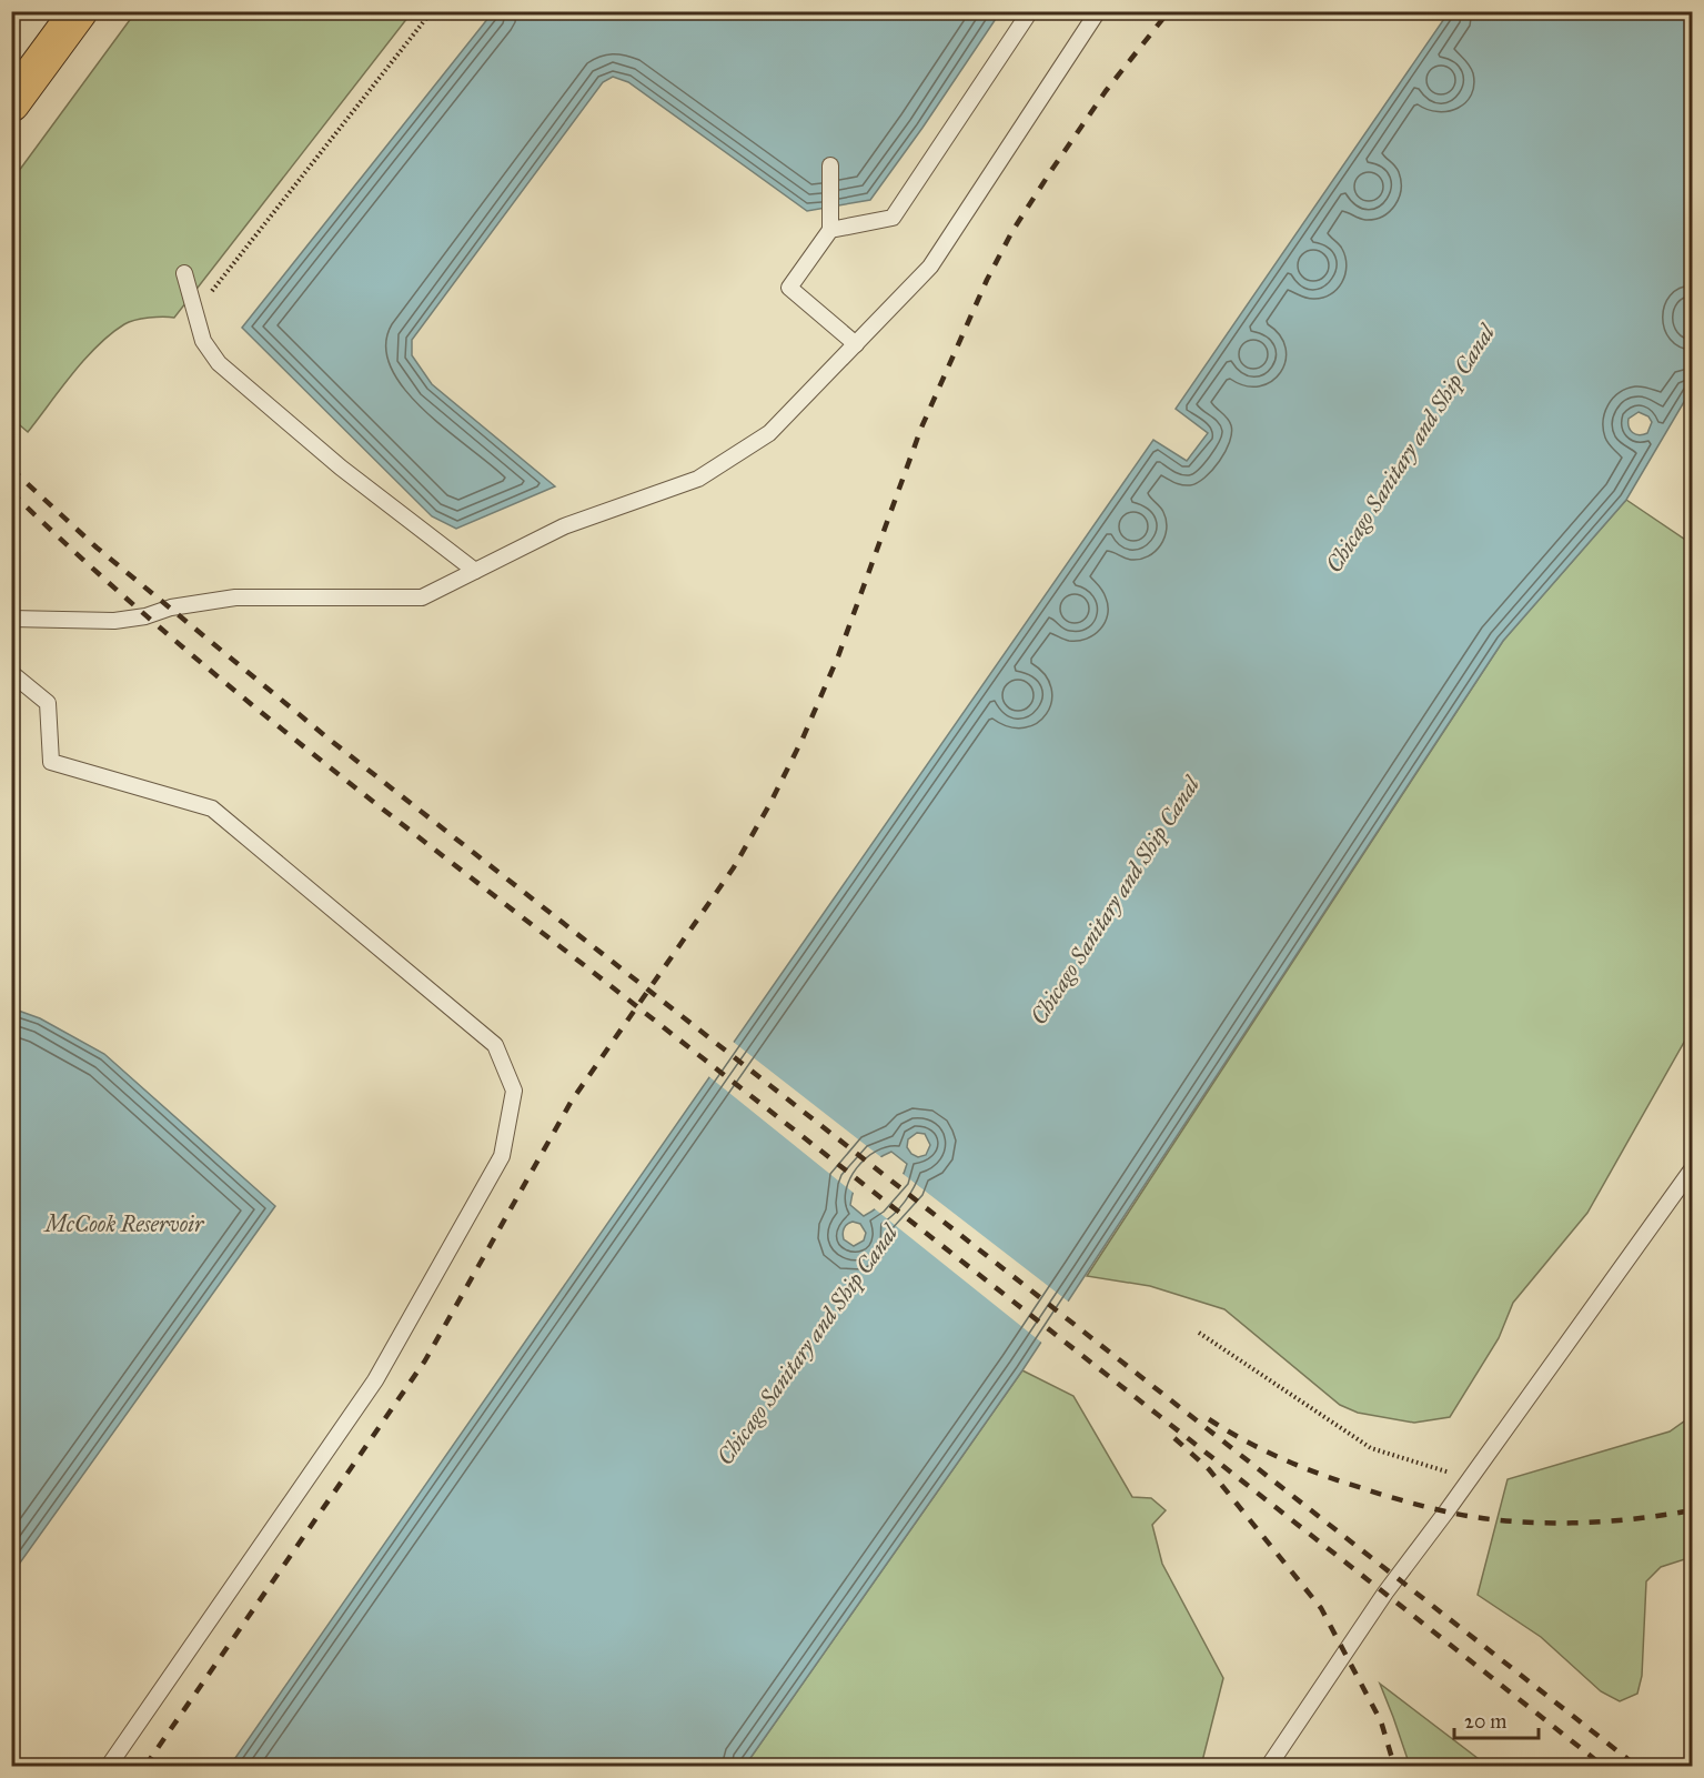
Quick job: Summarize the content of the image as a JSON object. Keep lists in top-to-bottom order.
{
  "water": ["Chicago Sanitary and Ship Canal", "McCook Reservoir"],
  "scale_bar": "20 m"
}
